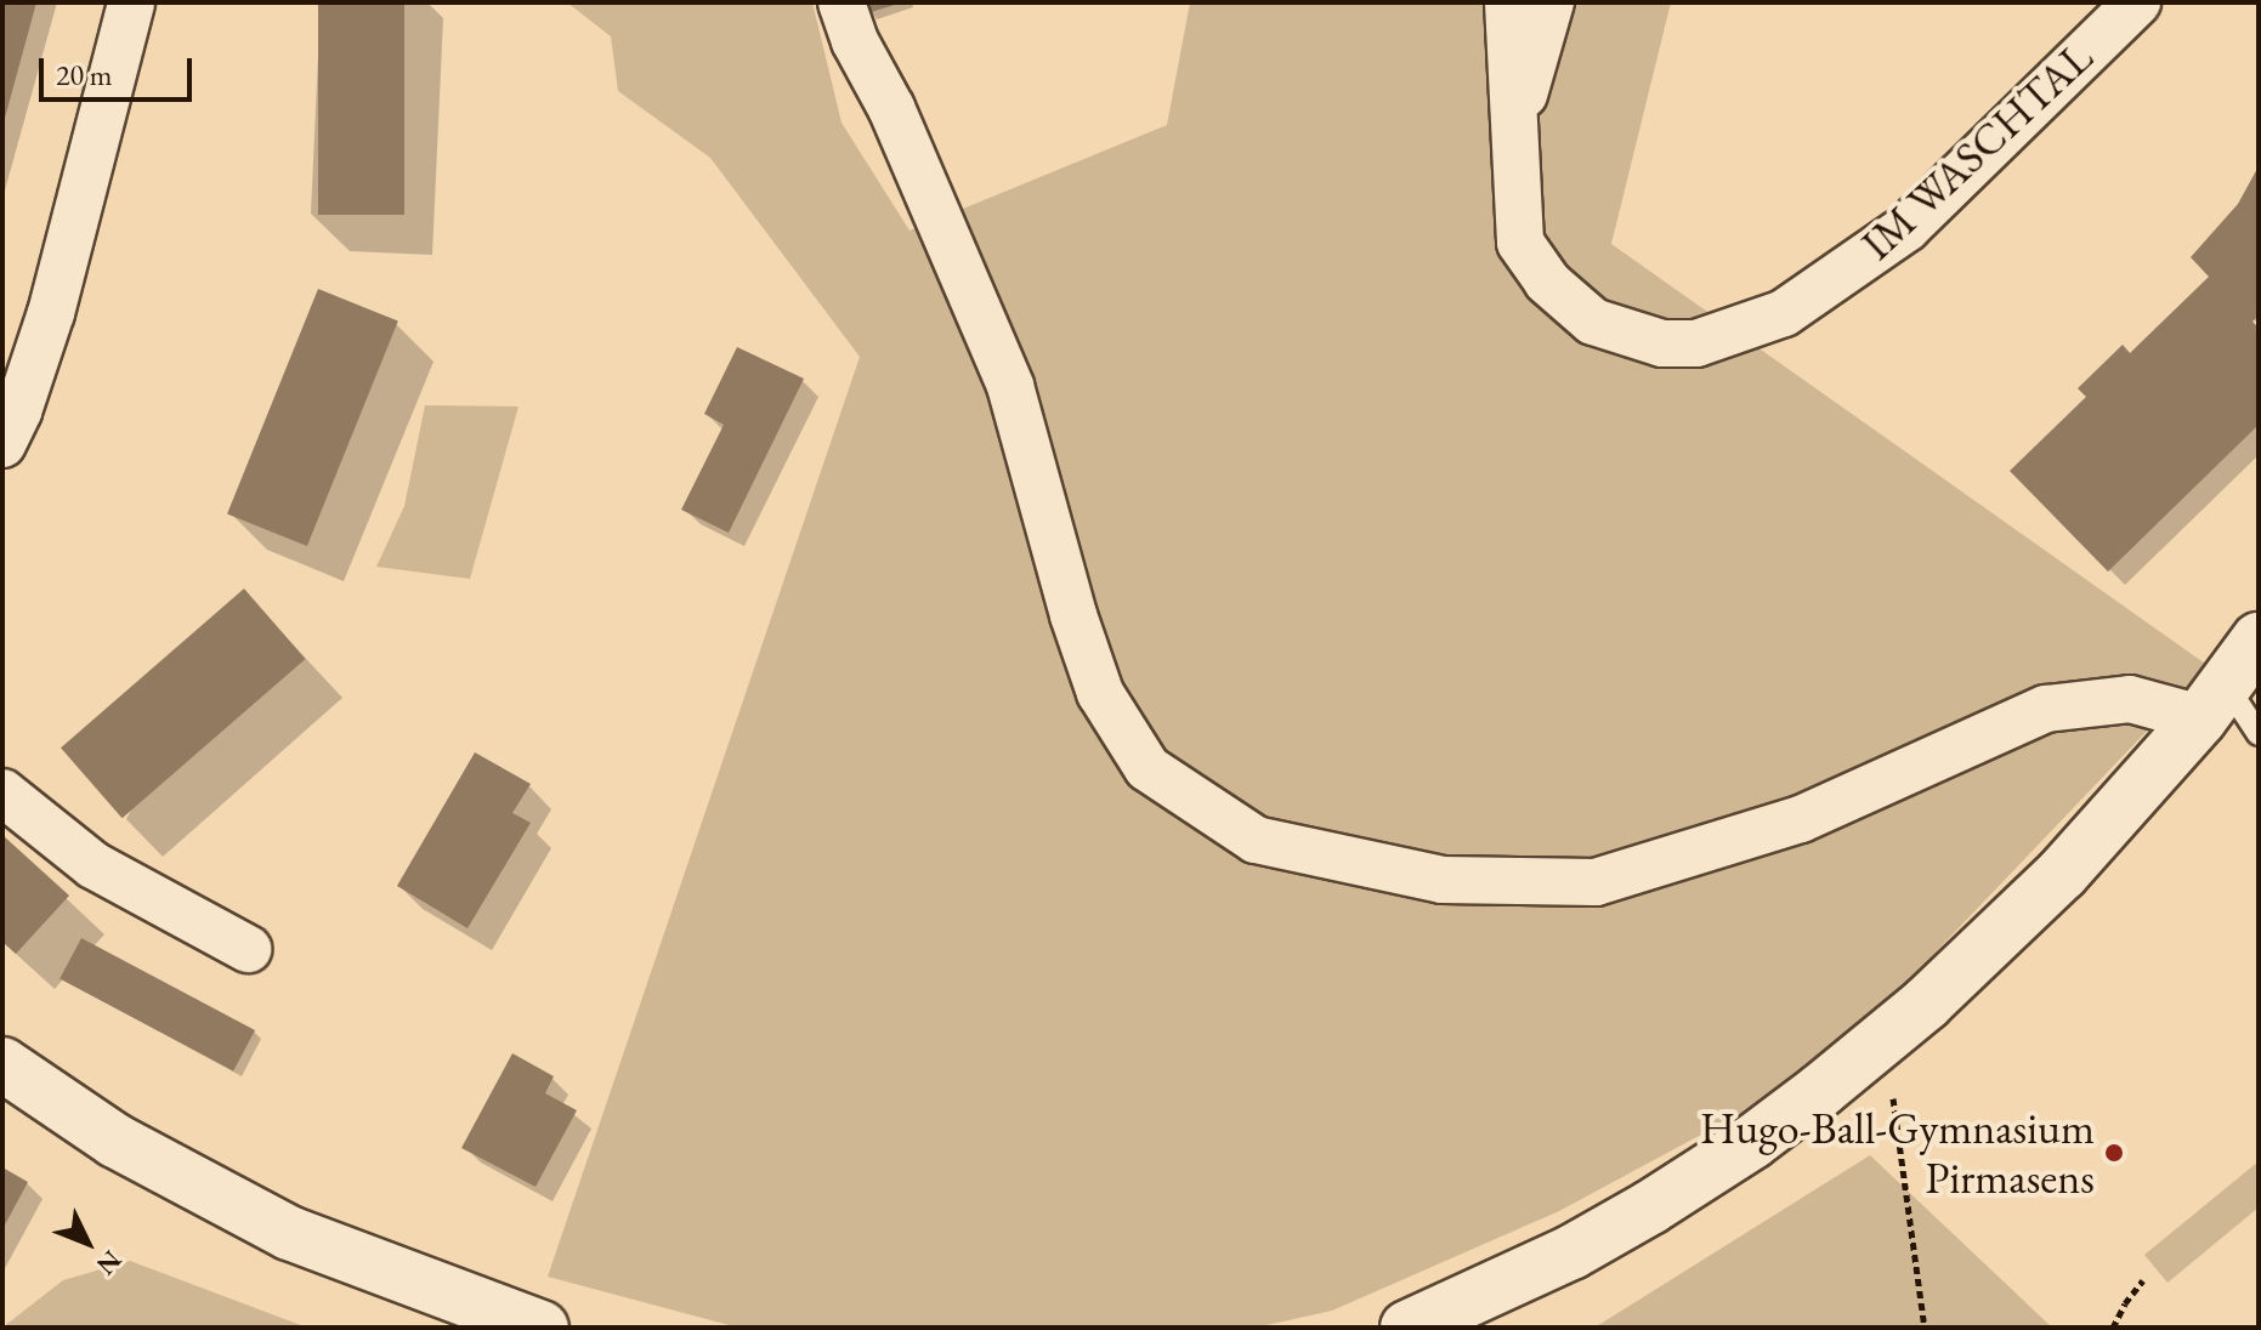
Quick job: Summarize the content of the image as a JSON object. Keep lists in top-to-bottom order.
{
  "streets": {
    "street": ["IM WASCHTAL"]
  },
  "places": ["Hugo-Ball-Gymnasium Pirmasens"],
  "scale_bar": "20 m",
  "north": "bottom right"
}
